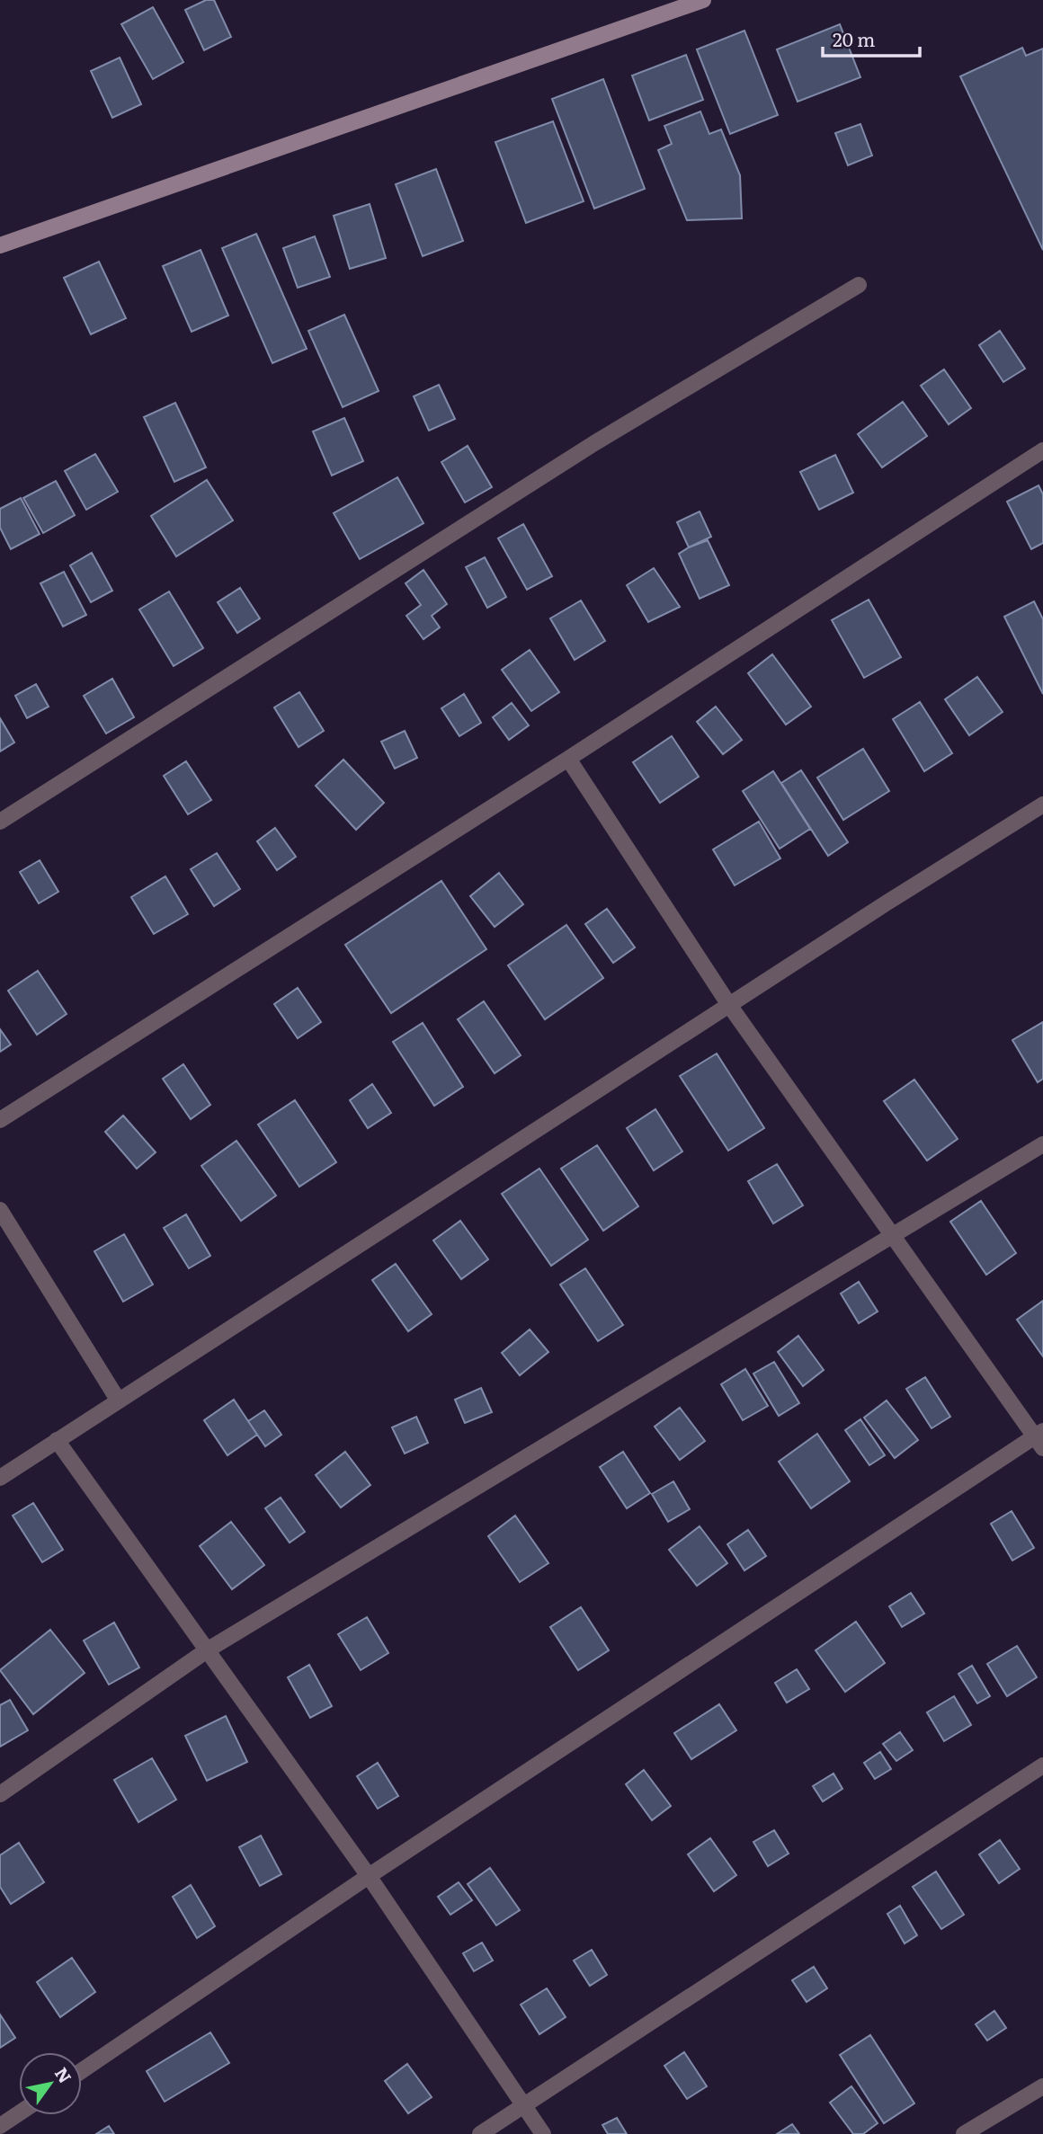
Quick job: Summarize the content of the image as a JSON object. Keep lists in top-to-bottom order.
{
  "scale_bar": "20 m",
  "north": "top right"
}
